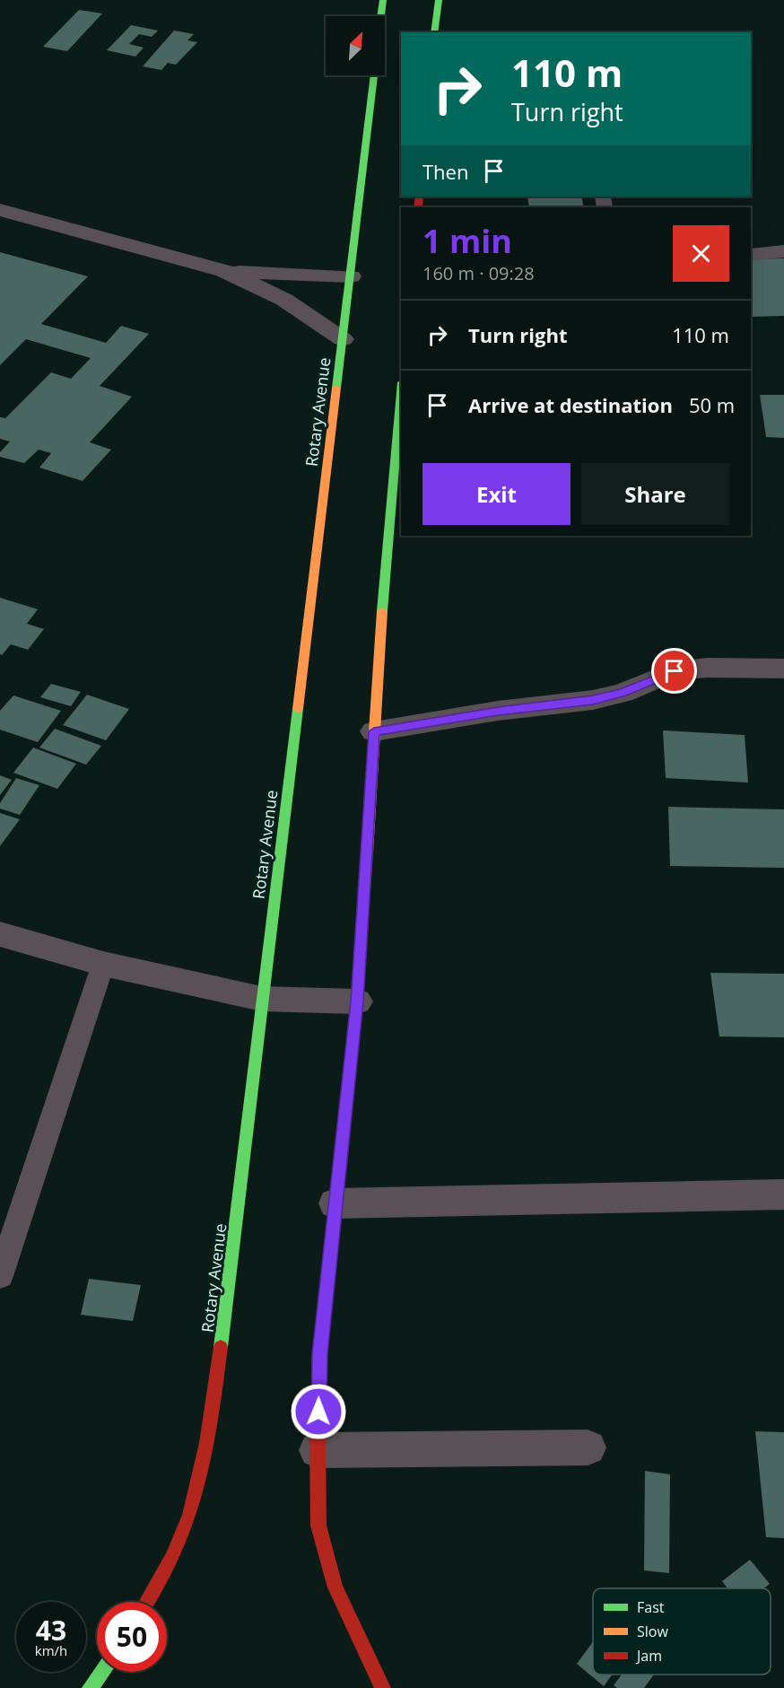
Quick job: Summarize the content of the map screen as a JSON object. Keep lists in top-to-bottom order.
{
  "streets": {
    "main road": ["Rotary Avenue"]
  },
  "legend": ["Fast", "Slow", "Jam"],
  "north": "top right",
  "page": {
    "turn": ["110 m", "Turn right"],
    "then": "Then",
    "heading": ["1 min", "160 m · 09:28"],
    "list": [
      {
        "name": "Turn right",
        "value": "110 m"
      },
      {
        "name": "Arrive at destination",
        "value": "50 m"
      }
    ],
    "buttons": ["Exit", "Share"],
    "speed": "43 km/h",
    "limit": "50"
  }
}
